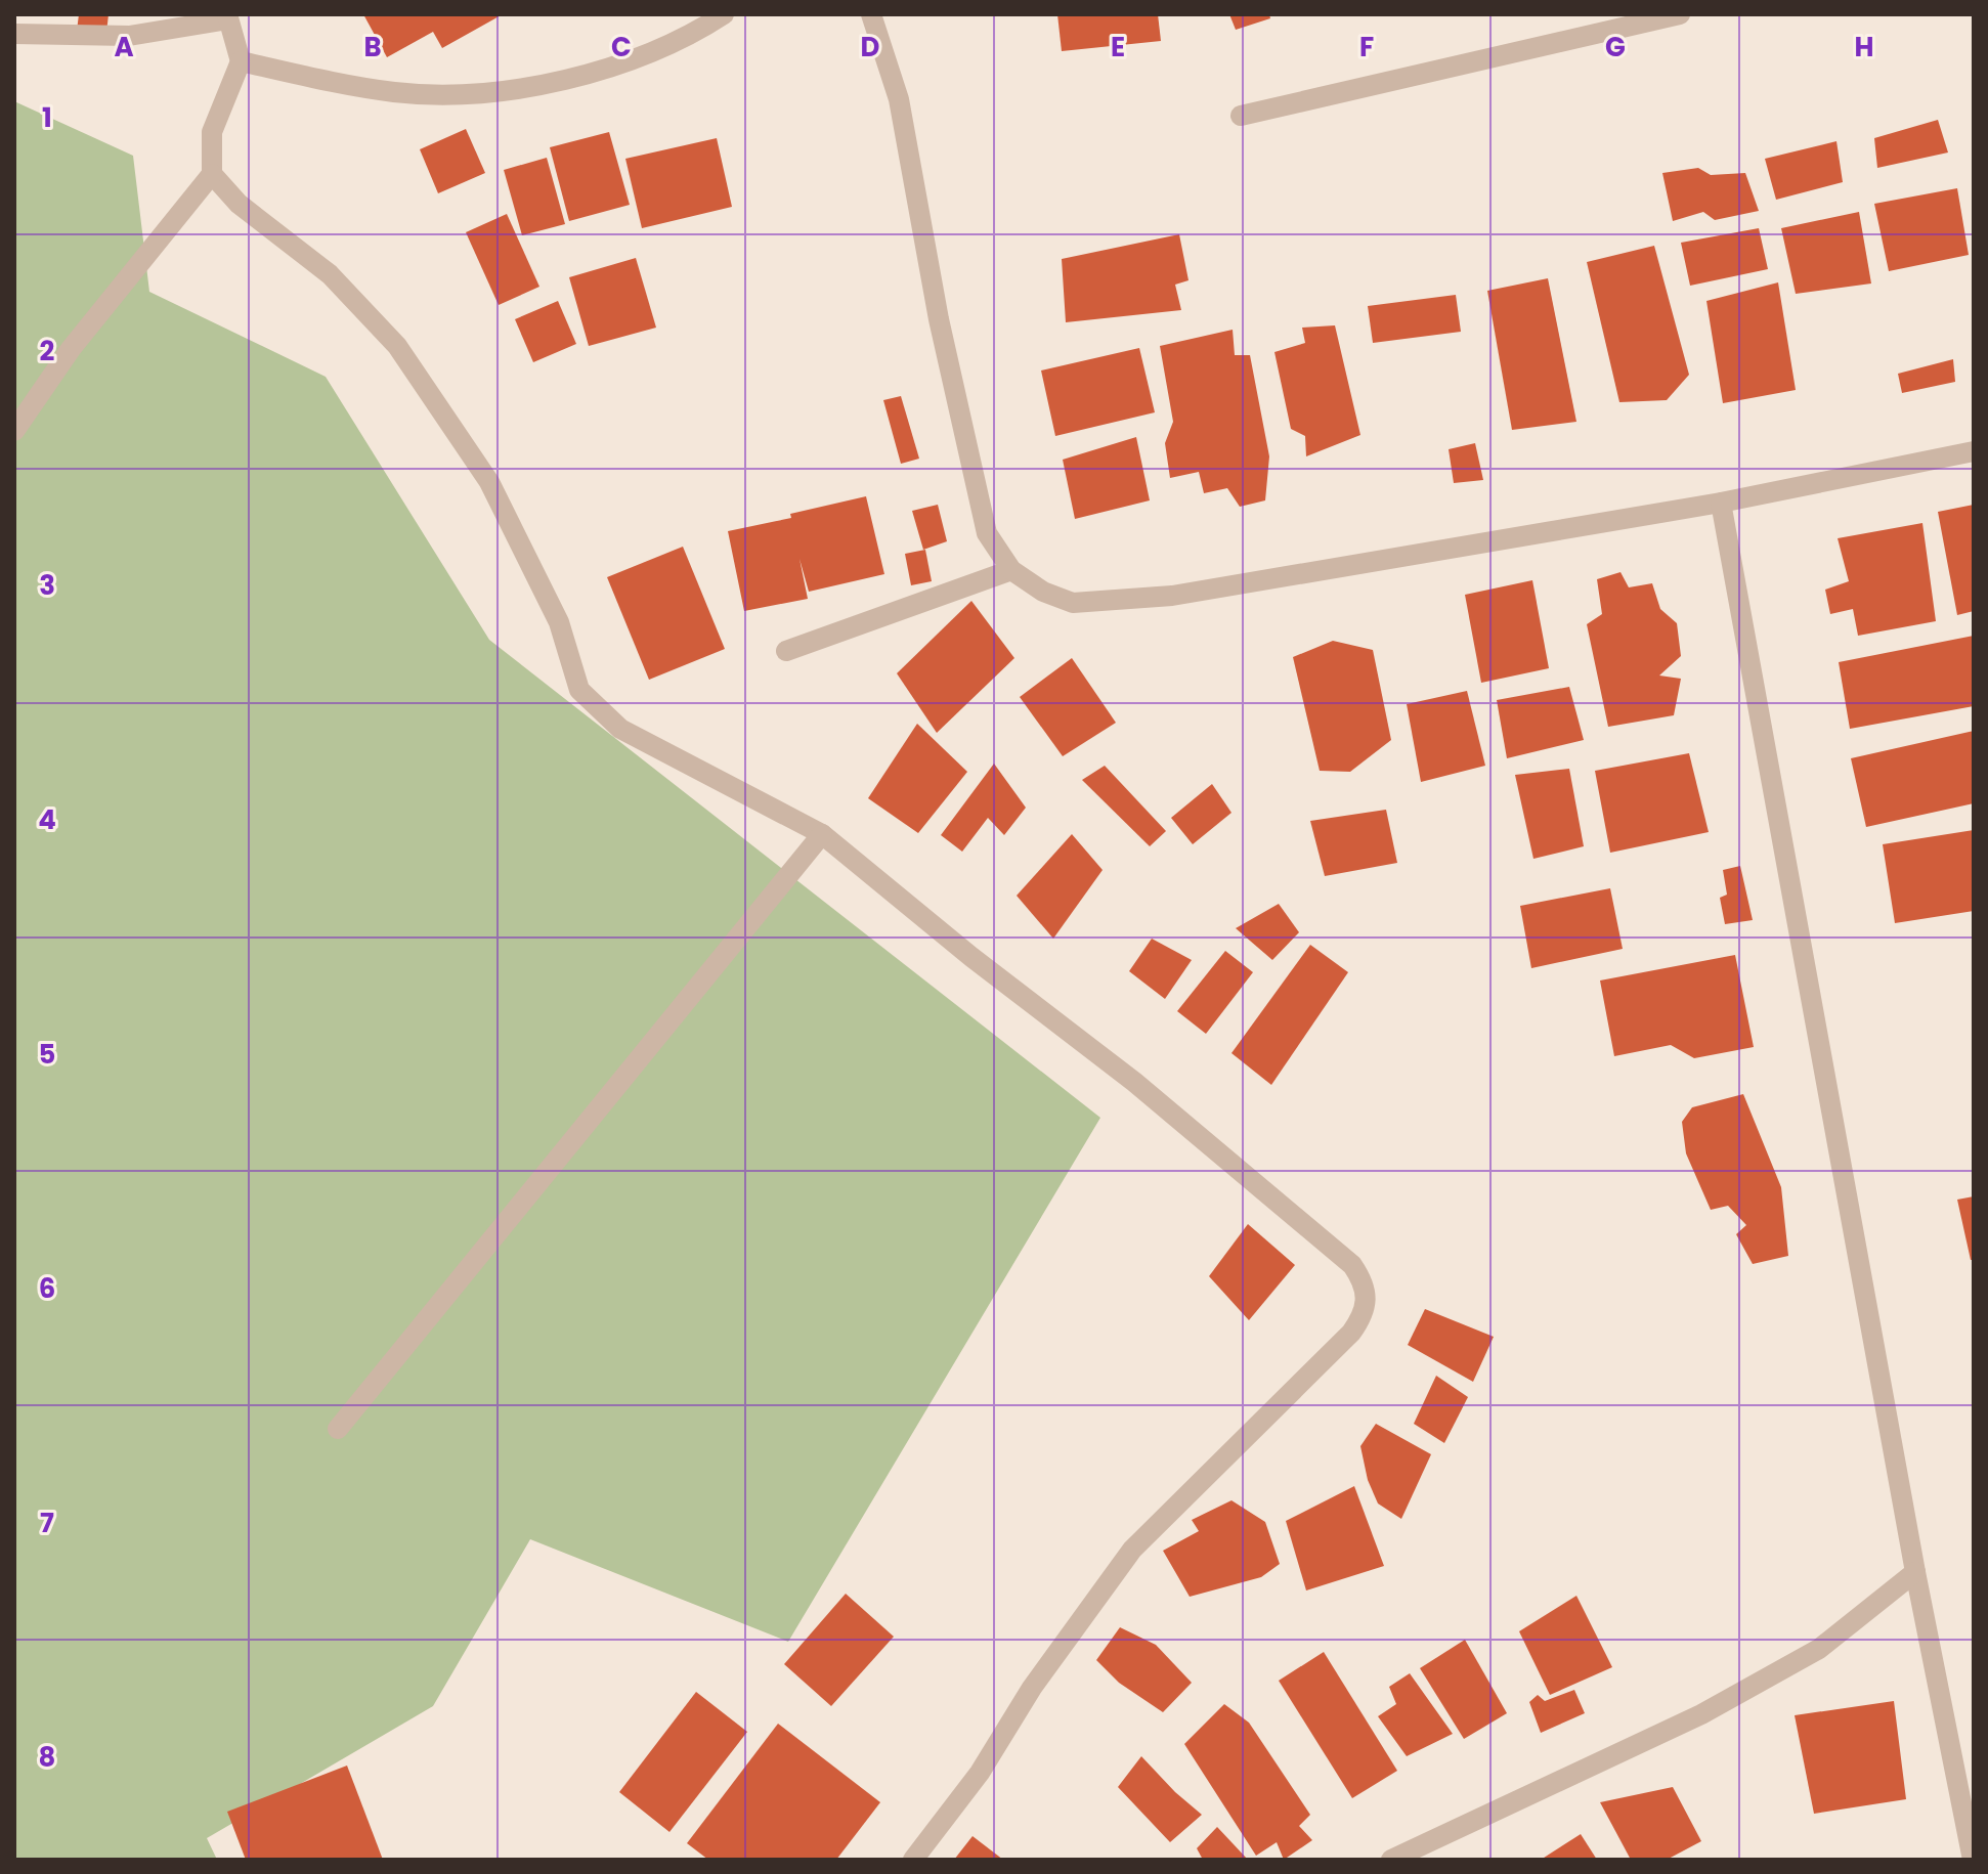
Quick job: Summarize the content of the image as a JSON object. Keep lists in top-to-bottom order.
{
  "grid": {
    "columns": [
      "A",
      "B",
      "C",
      "D",
      "E",
      "F",
      "G",
      "H"
    ],
    "rows": [
      "1",
      "2",
      "3",
      "4",
      "5",
      "6",
      "7",
      "8"
    ]
  }
}
